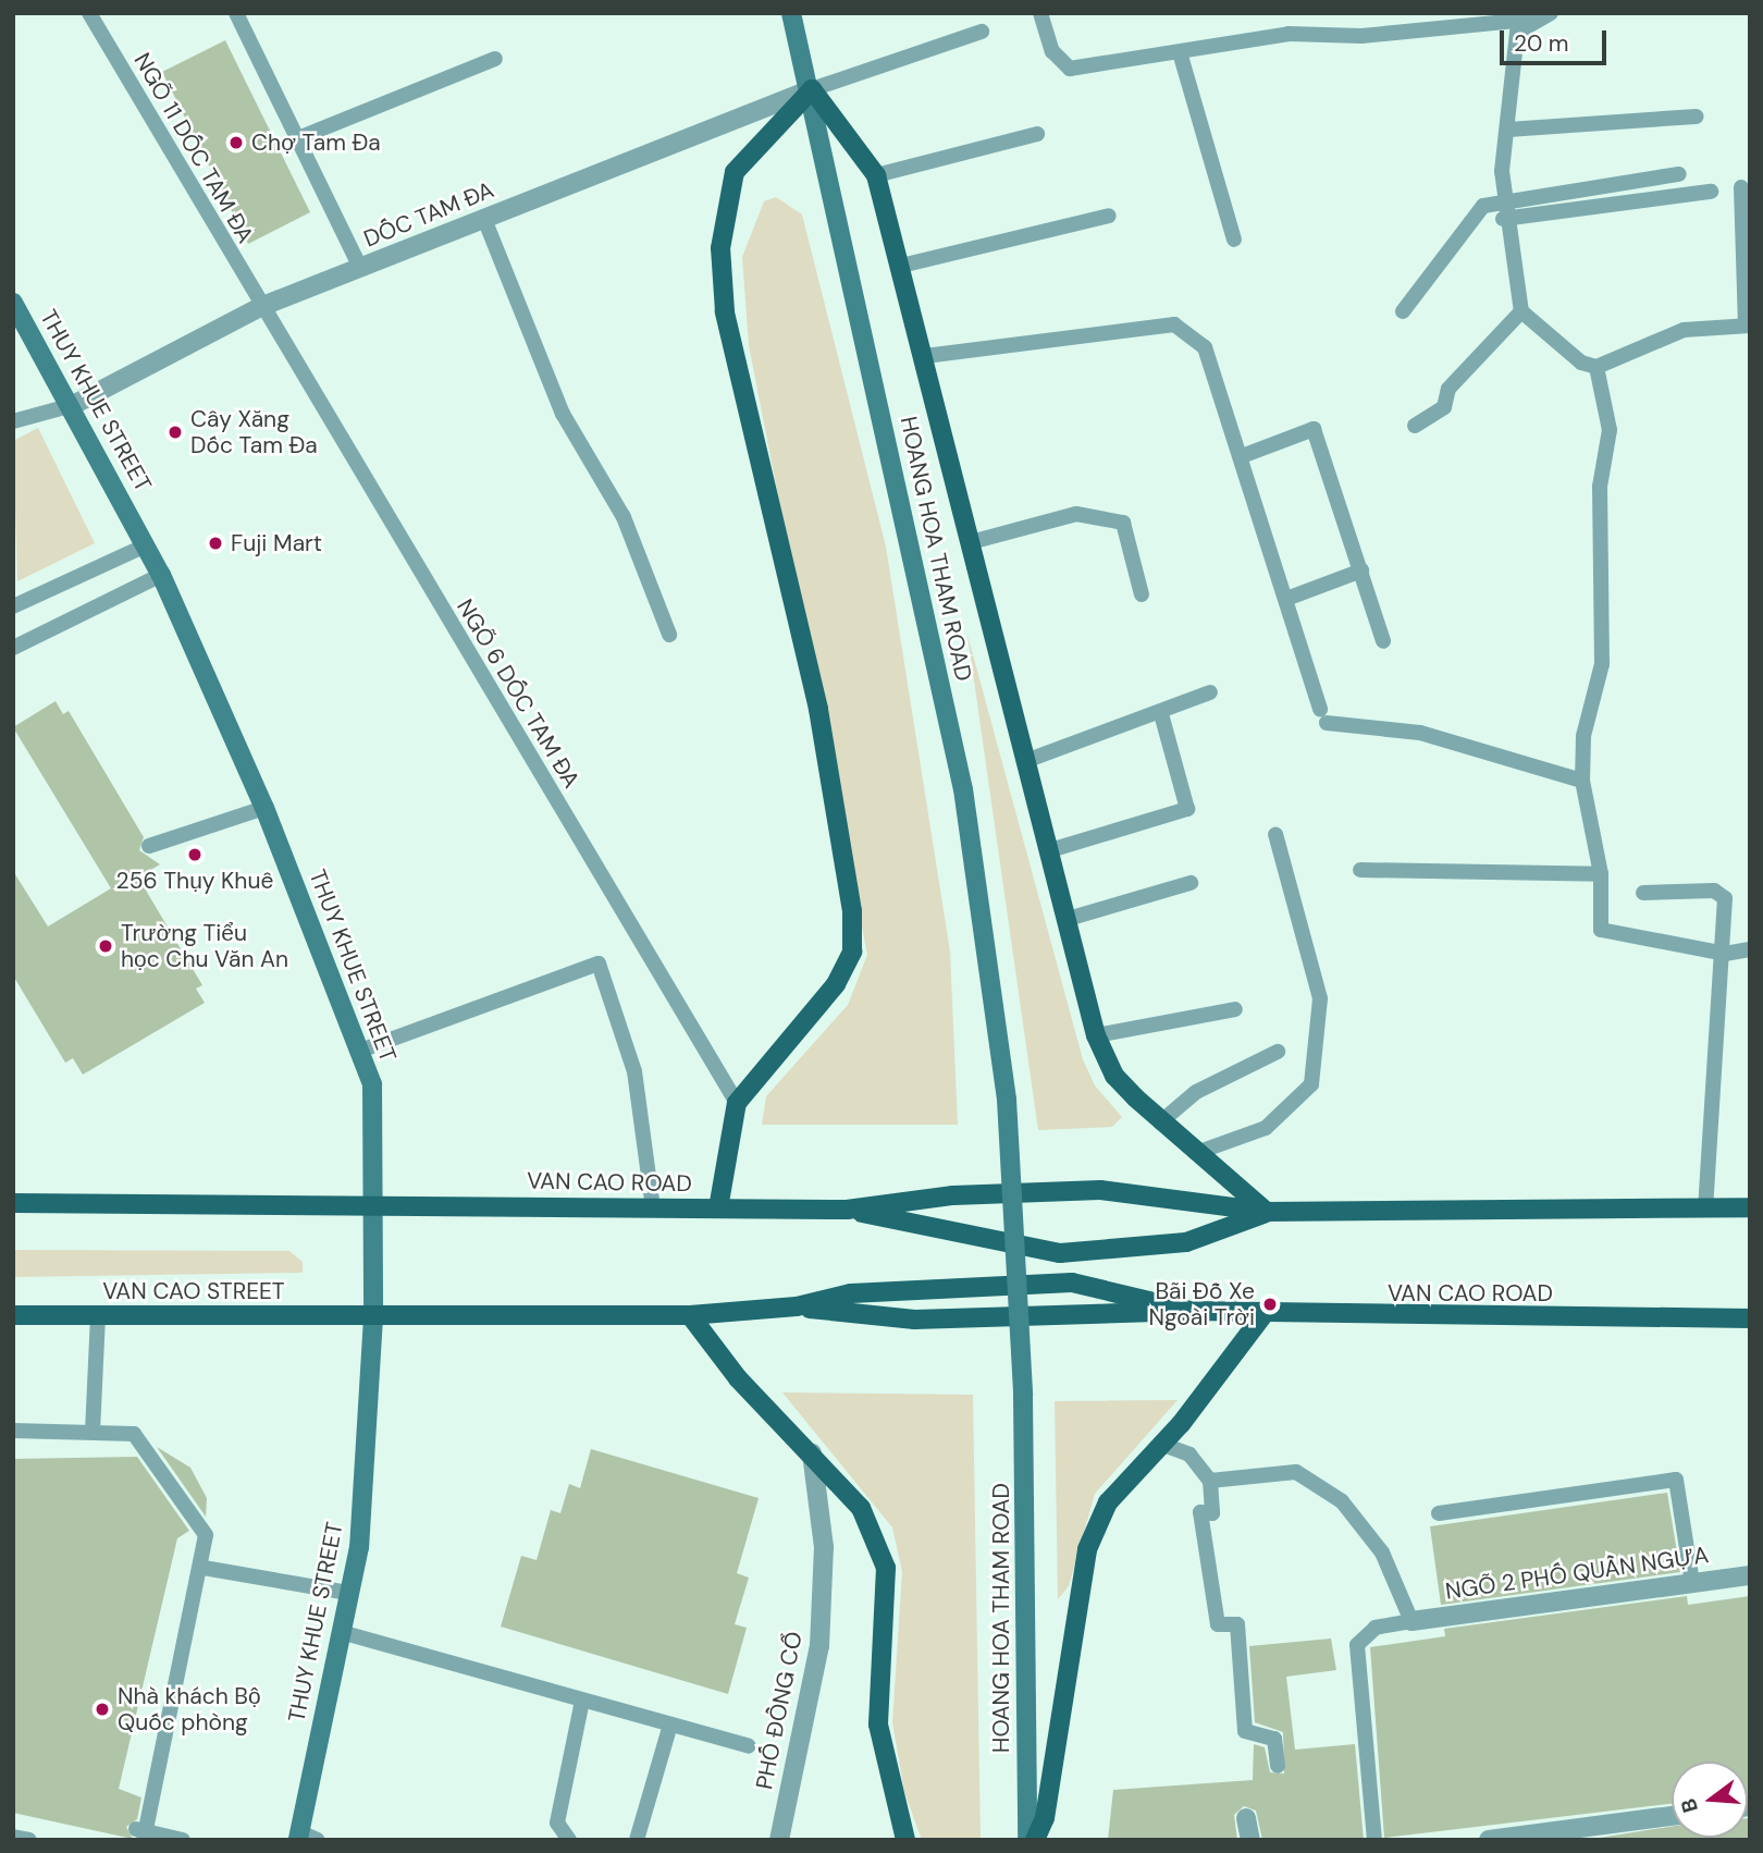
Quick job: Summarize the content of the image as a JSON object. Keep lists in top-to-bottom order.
{
  "streets": {
    "main road": [
      "THUY KHUE STREET",
      "HOANG HOA THAM ROAD",
      "VAN CAO ROAD",
      "VAN CAO STREET"
    ],
    "street": ["DỐC TAM ĐA", "NGÕ 2 PHỐ QUẦN NGỰA", "PHỐ ĐỒNG CỔ"],
    "lane": ["NGÕ 11 DỐC TAM ĐA", "NGÕ 6 DỐC TAM ĐA"]
  },
  "crossings": [
    ["NGÕ 11 DỐC TAM ĐA", "DỐC TAM ĐA"],
    ["NGÕ 11 DỐC TAM ĐA", "NGÕ 6 DỐC TAM ĐA"],
    ["DỐC TAM ĐA", "THUY KHUE STREET"],
    ["DỐC TAM ĐA", "HOANG HOA THAM ROAD"],
    ["DỐC TAM ĐA", "NGÕ 6 DỐC TAM ĐA"],
    ["THUY KHUE STREET", "VAN CAO ROAD"],
    ["THUY KHUE STREET", "VAN CAO STREET"],
    ["VAN CAO ROAD", "VAN CAO STREET"]
  ],
  "places": [
    "Chợ Tam Đa",
    "Cây Xăng Dốc Tam Đa",
    "Fuji Mart",
    "256 Thụy Khuê",
    "Trường Tiểu học Chu Văn An",
    "Bãi Đỗ Xe Ngoài Trời",
    "Nhà khách Bộ Quốc phòng"
  ],
  "scale_bar": "20 m",
  "north": "left"
}
